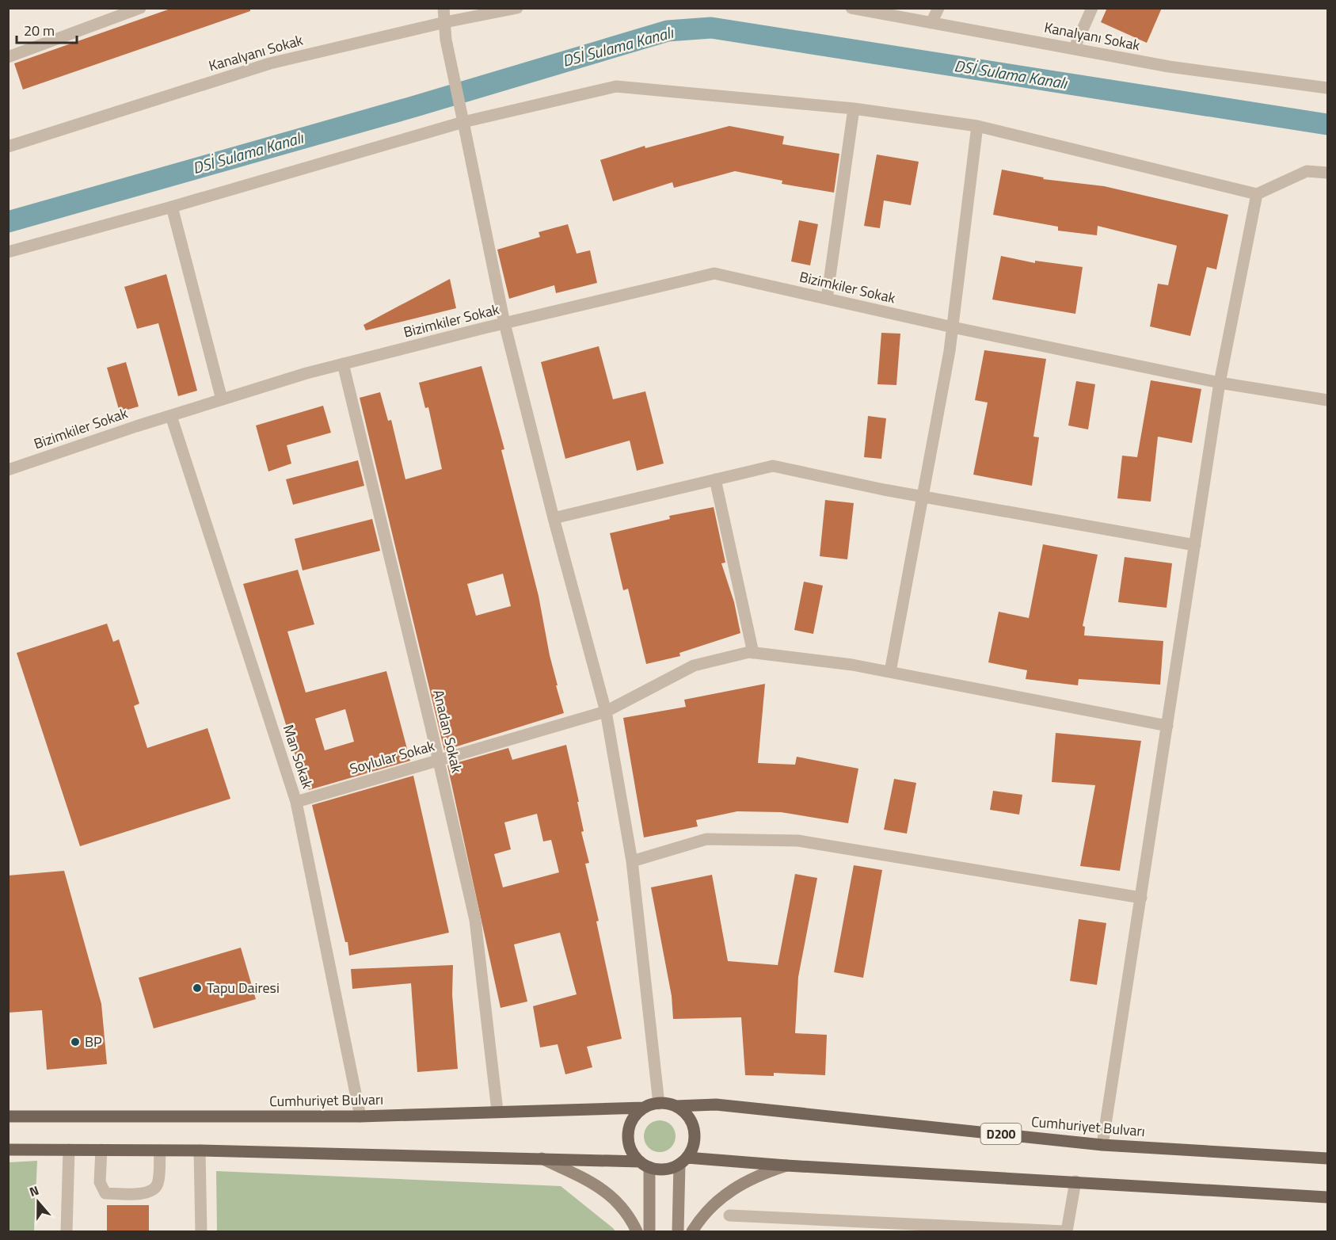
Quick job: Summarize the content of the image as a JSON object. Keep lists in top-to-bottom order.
{
  "streets": {
    "main road": ["Cumhuriyet Bulvarı", "D200"],
    "street": [
      "Kanalyanı Sokak",
      "Bizimkiler Sokak",
      "Anadan Sokak",
      "Man Sokak",
      "Soylular Sokak"
    ]
  },
  "crossings": [
    ["Bizimkiler Sokak", "Anadan Sokak"],
    ["Bizimkiler Sokak", "Man Sokak"],
    ["Anadan Sokak", "Soylular Sokak"],
    ["Anadan Sokak", "Cumhuriyet Bulvarı"],
    ["Man Sokak", "Soylular Sokak"],
    ["Man Sokak", "Cumhuriyet Bulvarı"]
  ],
  "water": ["DSİ Sulama Kanalı"],
  "places": ["Tapu Dairesi", "BP"],
  "scale_bar": "20 m",
  "north": "top"
}
